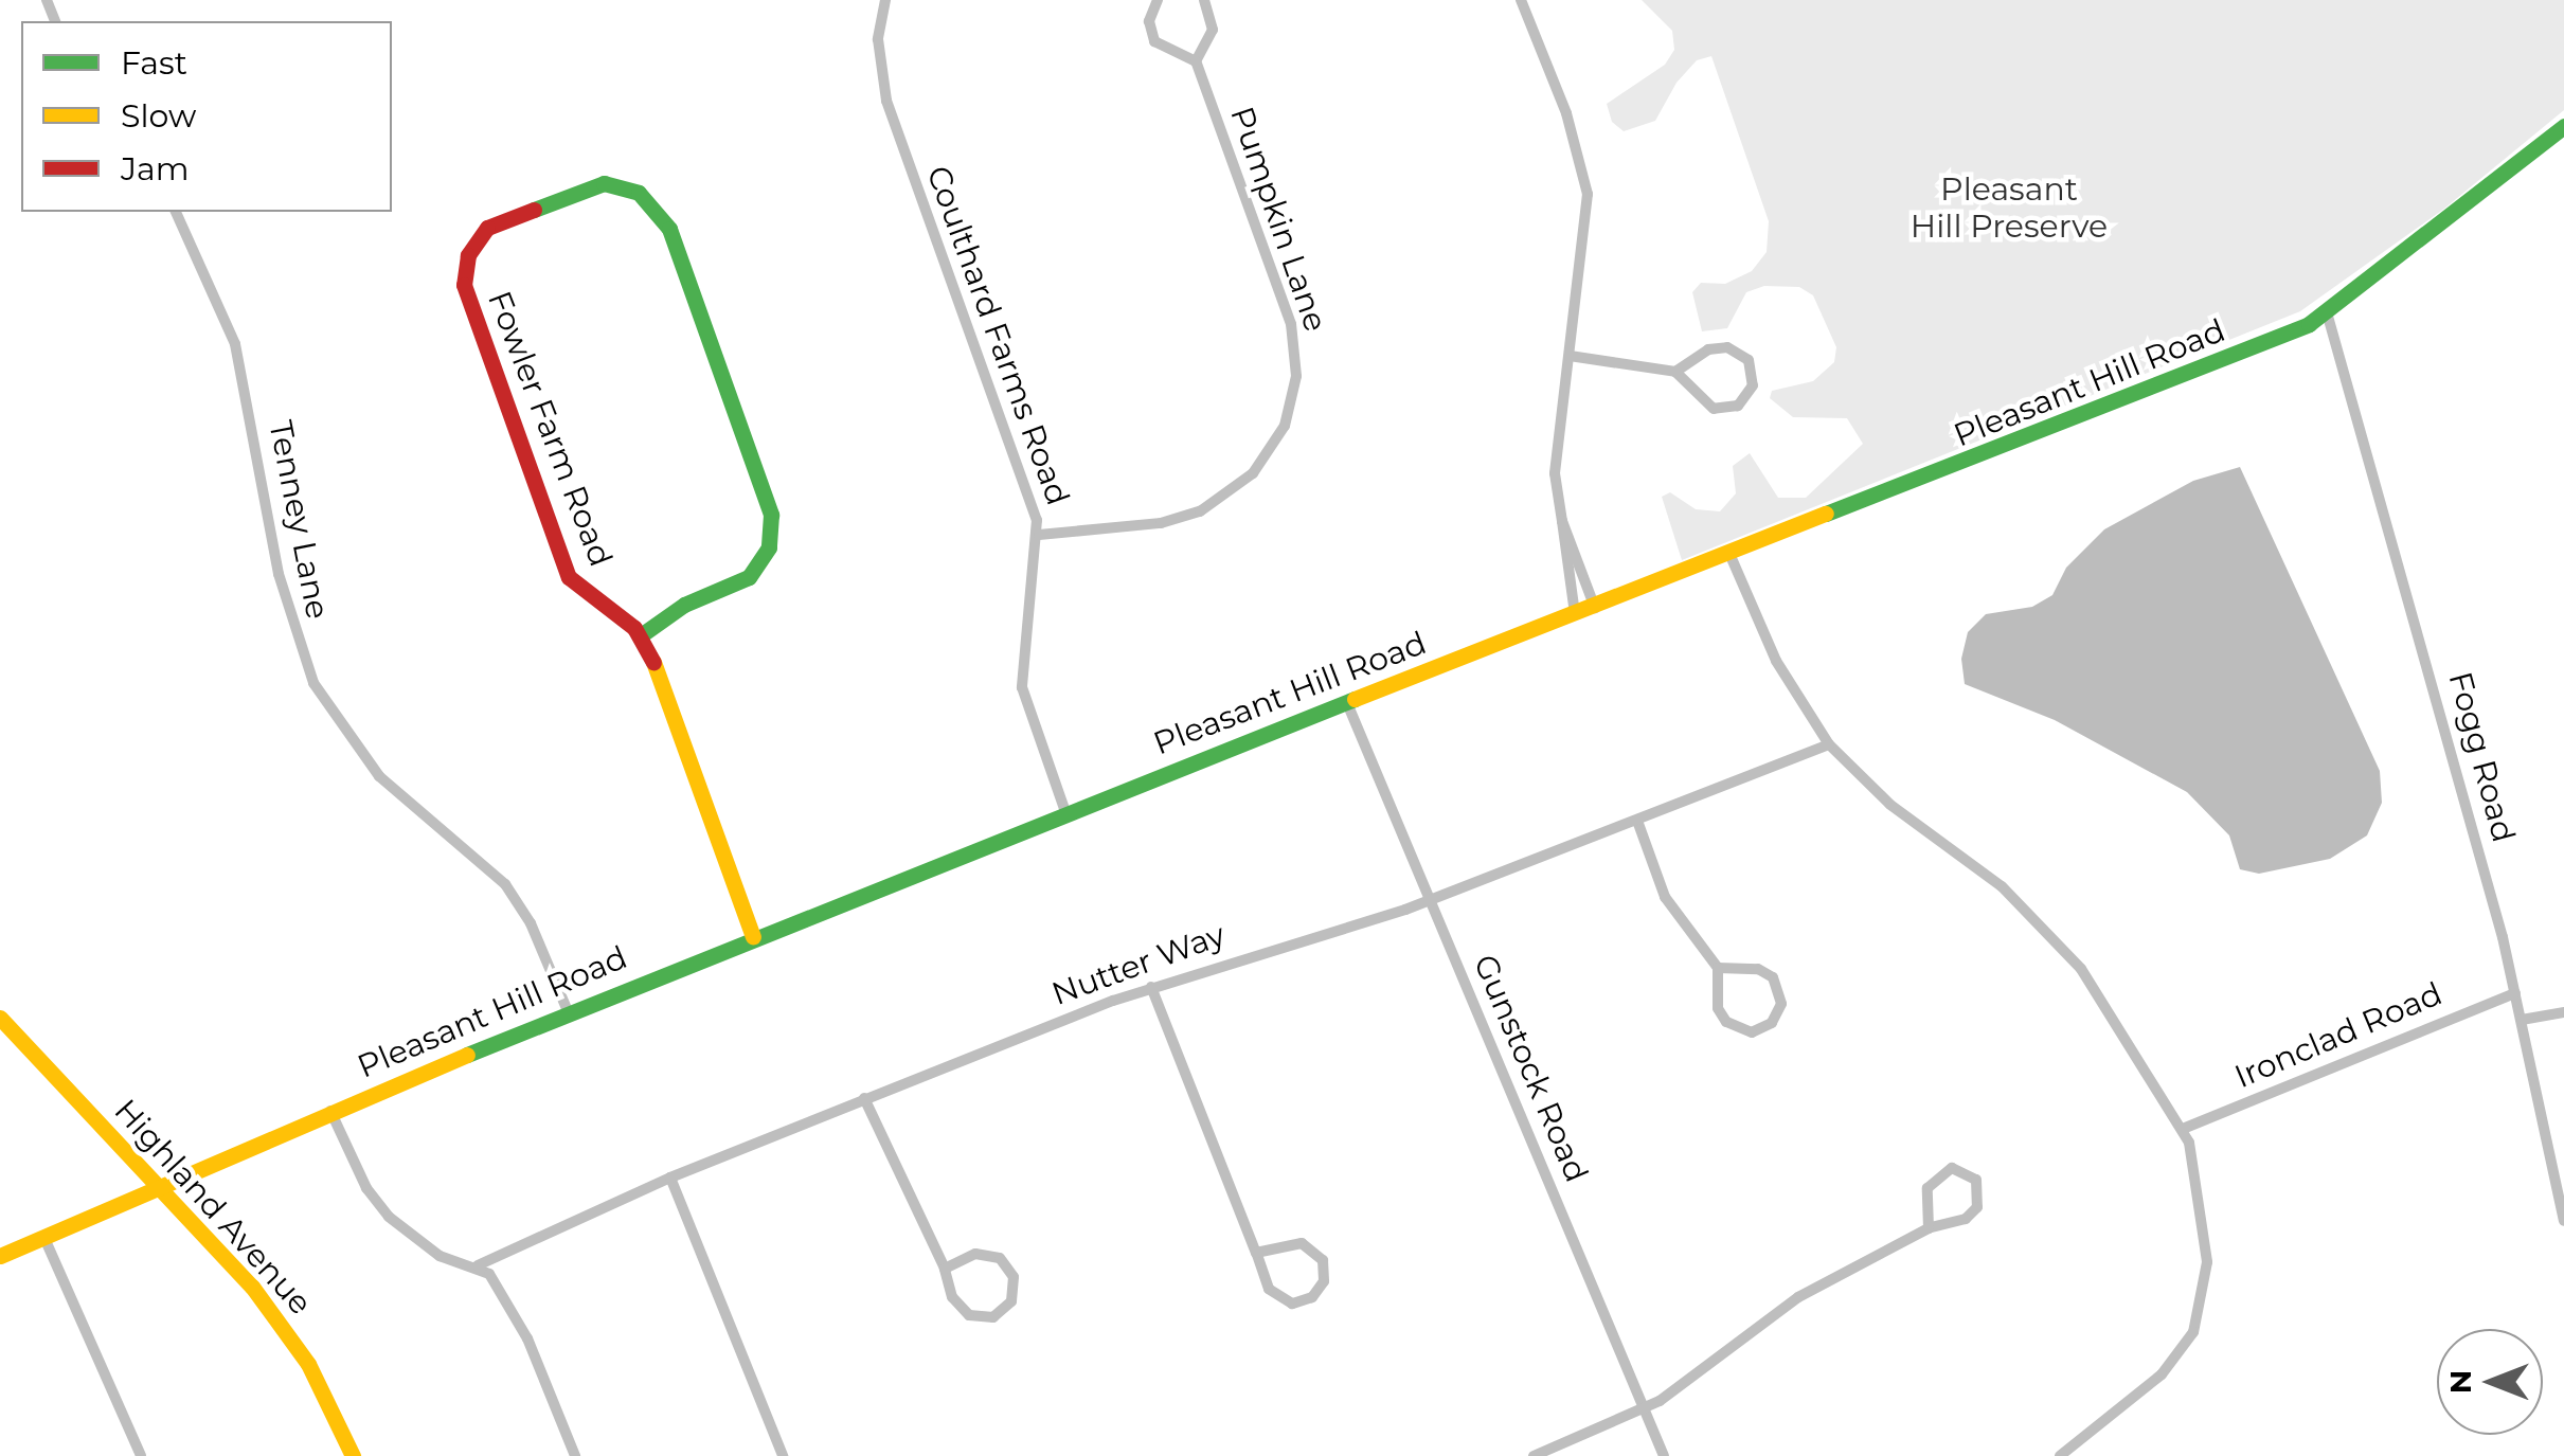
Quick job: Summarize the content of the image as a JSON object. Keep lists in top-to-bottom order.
{
  "streets": {
    "street": [
      "Pumpkin Lane",
      "Coulthard Farms Road",
      "Pleasant Hill Road",
      "Fowler Farm Road",
      "Tenney Lane",
      "Fogg Road",
      "Nutter Way",
      "Ironclad Road",
      "Gunstock Road",
      "Highland Avenue"
    ]
  },
  "crossings": [
    ["Pumpkin Lane", "Coulthard Farms Road"],
    ["Coulthard Farms Road", "Pleasant Hill Road"],
    ["Pleasant Hill Road", "Tenney Lane"],
    ["Pleasant Hill Road", "Fogg Road"],
    ["Pleasant Hill Road", "Gunstock Road"],
    ["Pleasant Hill Road", "Highland Avenue"],
    ["Fogg Road", "Ironclad Road"],
    ["Nutter Way", "Gunstock Road"]
  ],
  "parks": ["Pleasant Hill Preserve"],
  "legend": ["Fast", "Slow", "Jam"],
  "north": "left"
}
